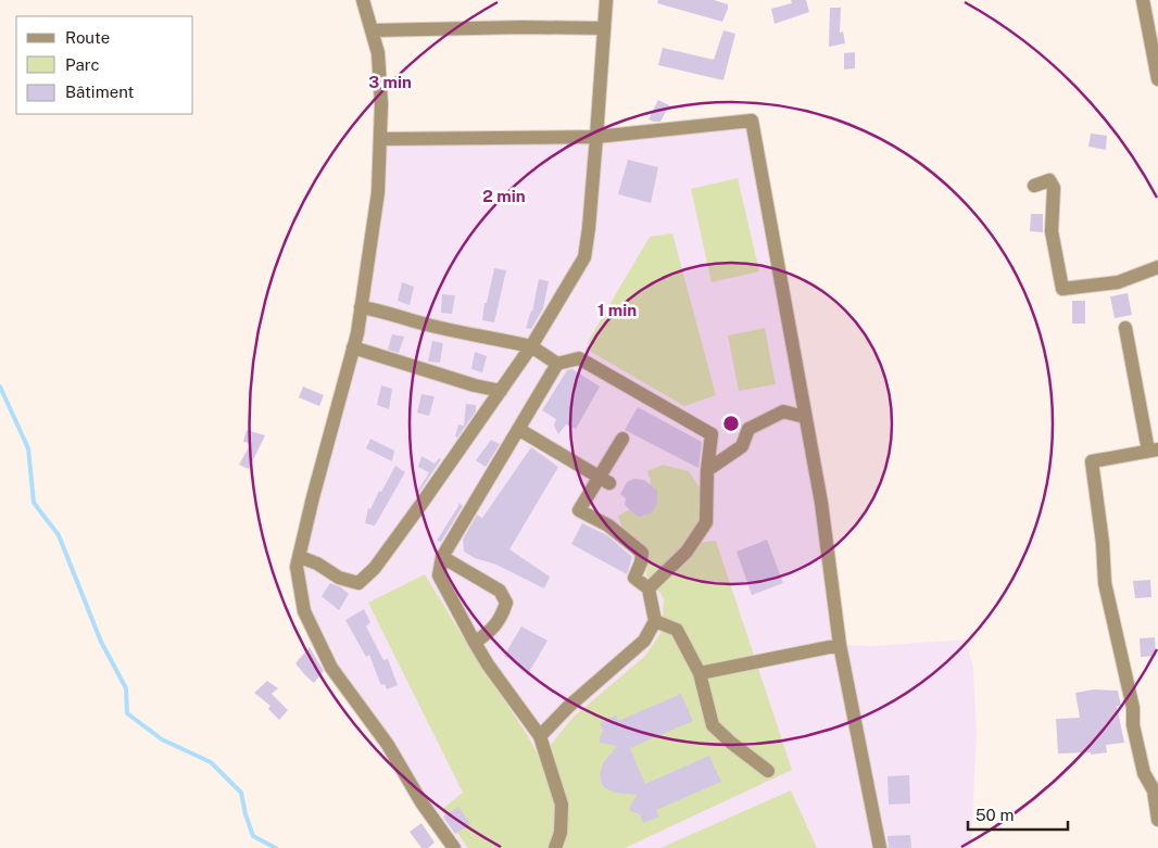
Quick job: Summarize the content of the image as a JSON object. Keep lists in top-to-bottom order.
{
  "legend": ["Route", "Parc", "Bâtiment"],
  "scale_bar": "50 m",
  "rings": ["3 min", "2 min", "1 min"]
}
